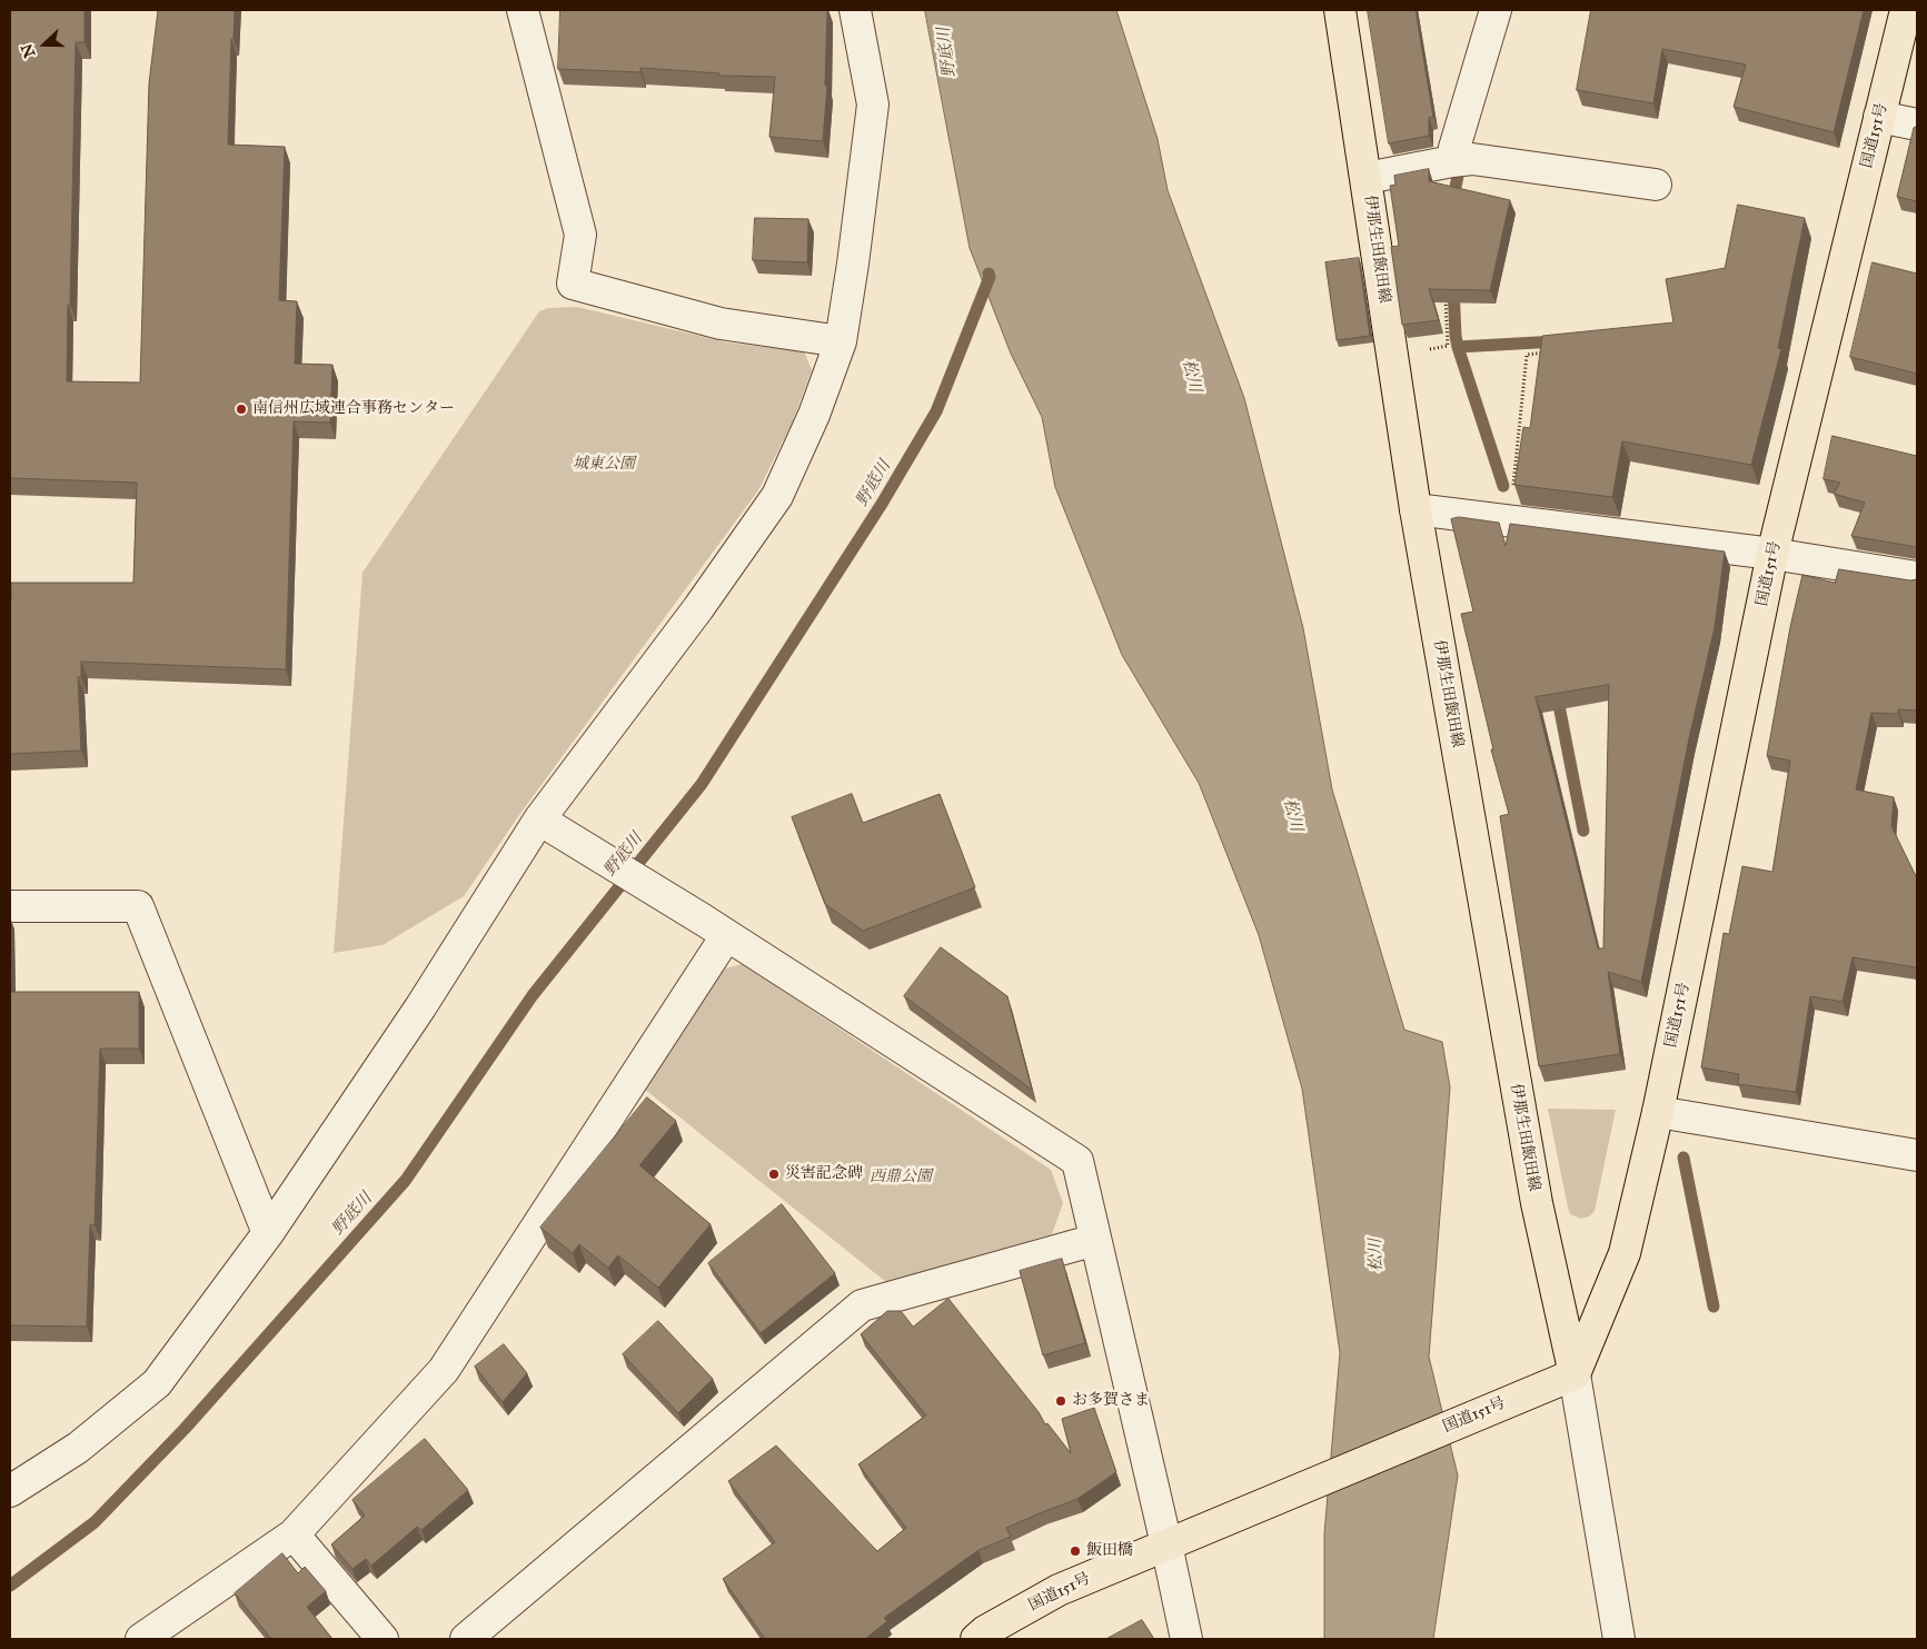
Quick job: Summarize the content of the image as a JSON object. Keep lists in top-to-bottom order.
{
  "streets": {
    "main road": ["国道151号", "伊那生田飯田線"]
  },
  "crossings": [
    ["国道151号", "伊那生田飯田線"]
  ],
  "water": ["野底川", "松川"],
  "parks": ["城東公園", "西鼎公園"],
  "places": [
    "南信州広域連合事務センター",
    "災害記念碑",
    "お多賀さま",
    "飯田橋"
  ],
  "north": "left"
}
